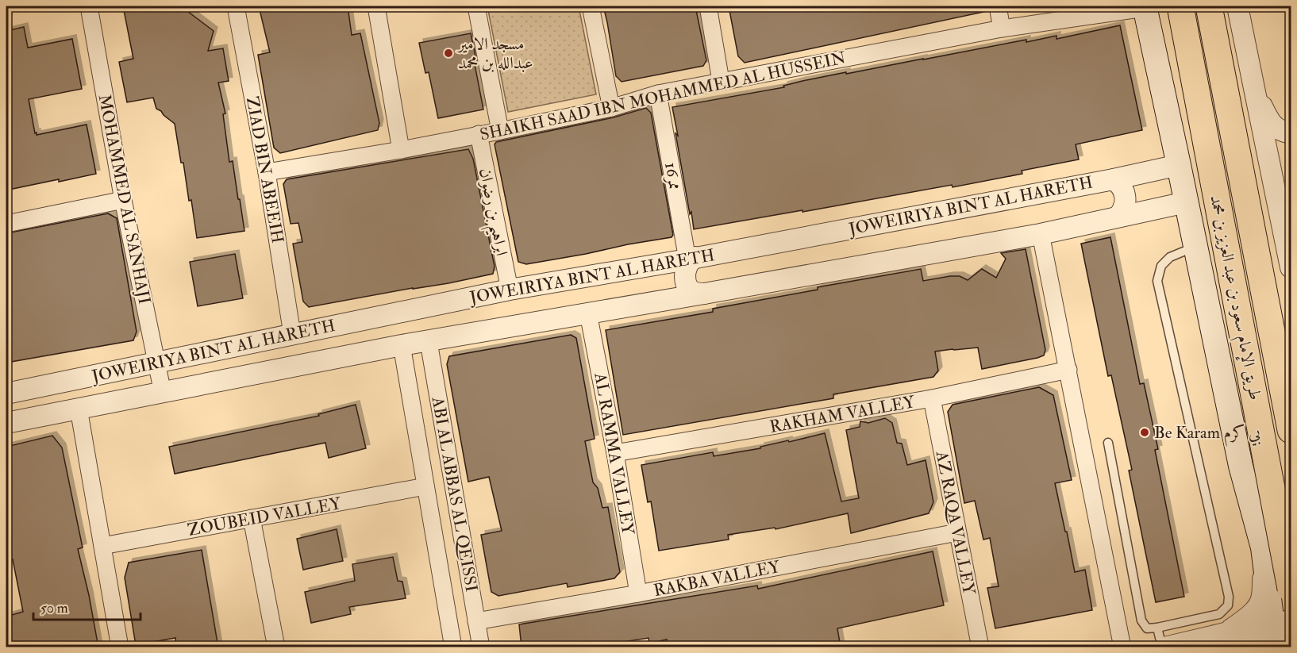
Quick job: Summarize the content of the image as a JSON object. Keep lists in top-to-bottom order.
{
  "streets": {
    "main road": ["طريق الإمام سعود بن عبد العزيز بن محمد"],
    "street": [
      "SHAIKH SAAD IBN MOHAMMED AL HUSSEIN",
      "ZIAD BIN ABEEIH",
      "ممر16",
      "MOHAMMED AL SANHAJI",
      "JOWEIRIYA BINT AL HARETH",
      "ابراهيم بن رضوان",
      "RAKHAM VALLEY",
      "AL RAMMA VALLEY",
      "ABI AL ABBAS AL QEISSI",
      "ZOUBEID VALLEY",
      "AZ RAQA VALLEY",
      "RAKBA VALLEY"
    ]
  },
  "crossings": [
    ["SHAIKH SAAD IBN MOHAMMED AL HUSSEIN", "ZIAD BIN ABEEIH"],
    ["SHAIKH SAAD IBN MOHAMMED AL HUSSEIN", "ممر16"],
    ["SHAIKH SAAD IBN MOHAMMED AL HUSSEIN", "ابراهيم بن رضوان"],
    ["ZIAD BIN ABEEIH", "JOWEIRIYA BINT AL HARETH"],
    ["ممر16", "JOWEIRIYA BINT AL HARETH"],
    ["MOHAMMED AL SANHAJI", "JOWEIRIYA BINT AL HARETH"],
    ["JOWEIRIYA BINT AL HARETH", "ابراهيم بن رضوان"],
    ["JOWEIRIYA BINT AL HARETH", "AL RAMMA VALLEY"],
    ["JOWEIRIYA BINT AL HARETH", "ABI AL ABBAS AL QEISSI"],
    ["RAKHAM VALLEY", "AL RAMMA VALLEY"],
    ["RAKHAM VALLEY", "AZ RAQA VALLEY"],
    ["AL RAMMA VALLEY", "RAKBA VALLEY"],
    ["ABI AL ABBAS AL QEISSI", "ZOUBEID VALLEY"],
    ["ABI AL ABBAS AL QEISSI", "RAKBA VALLEY"],
    ["AZ RAQA VALLEY", "RAKBA VALLEY"]
  ],
  "places": ["مسجد الامير عبدالله بن محمد", "Be Karam بي كرم"],
  "scale_bar": "50 m"
}
